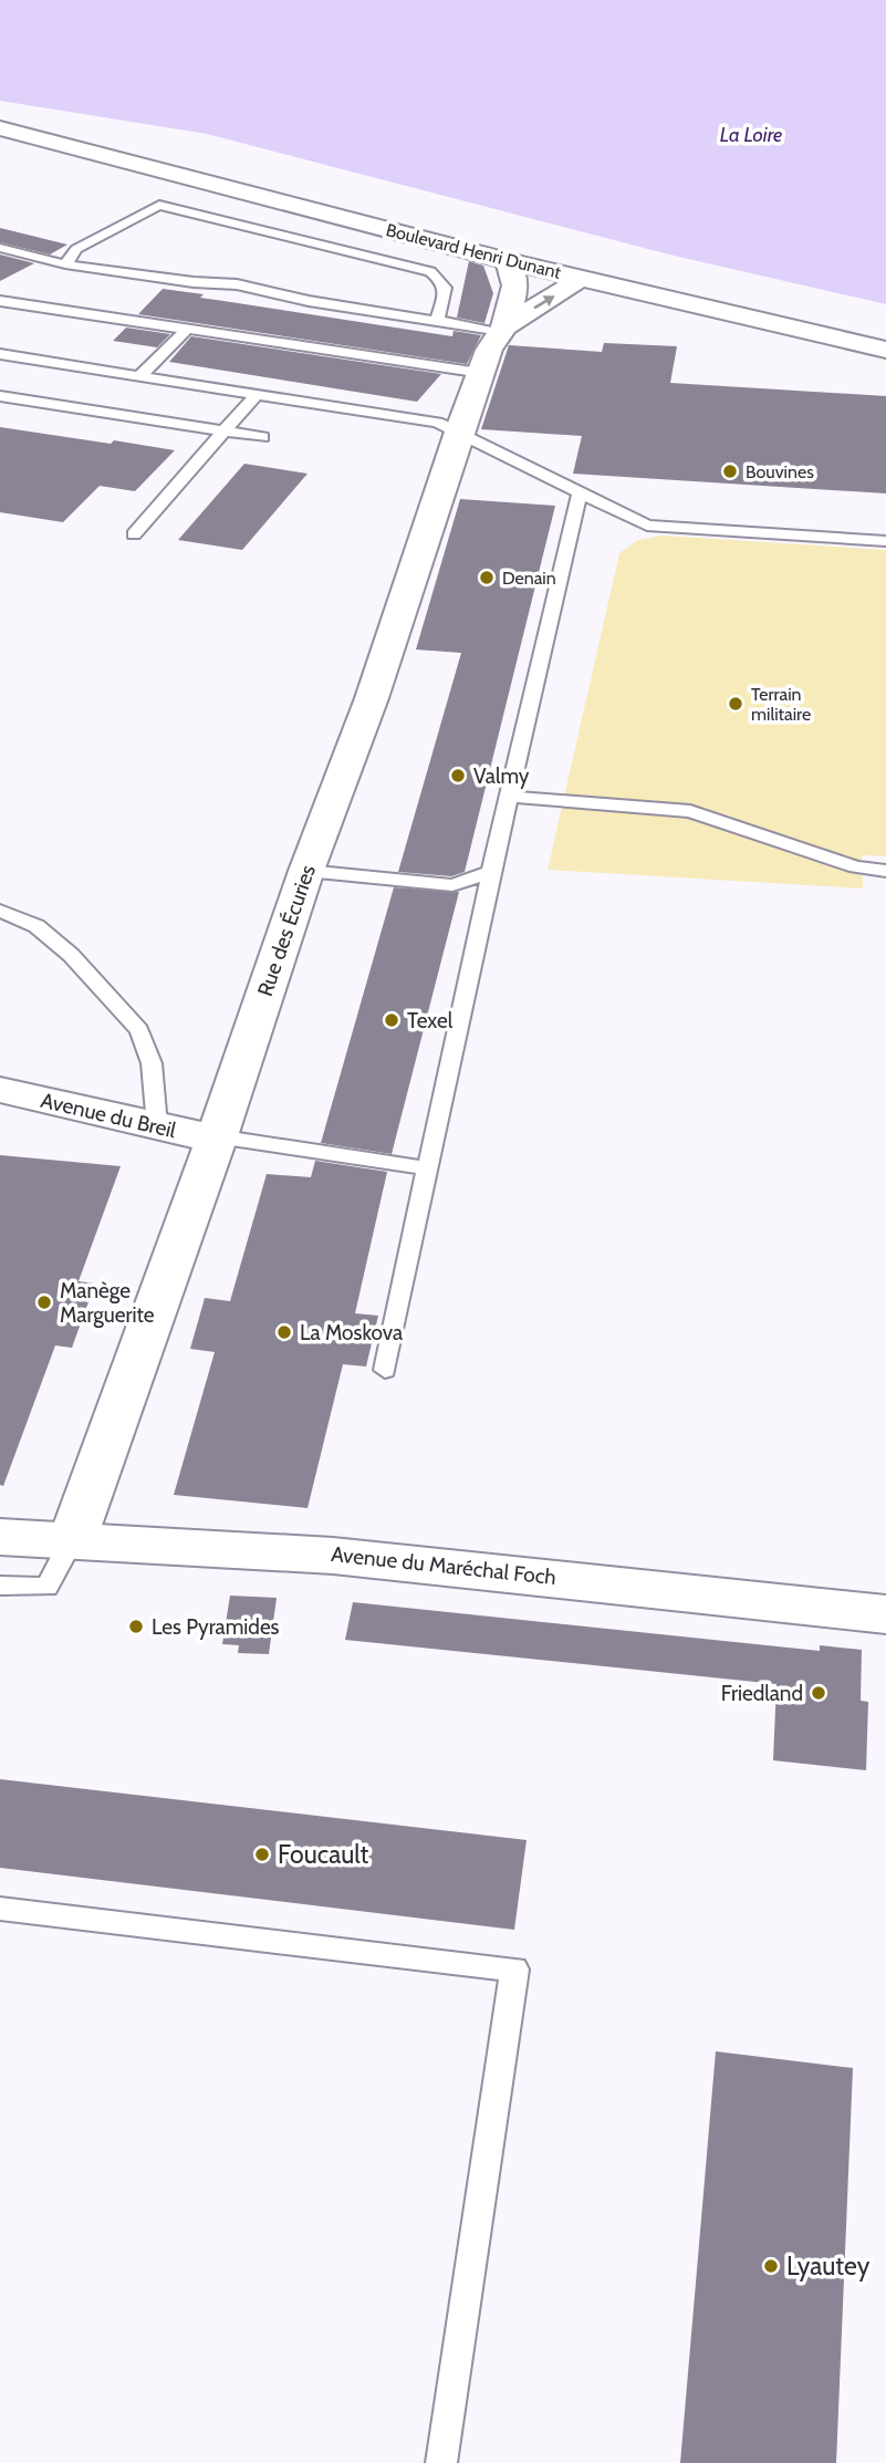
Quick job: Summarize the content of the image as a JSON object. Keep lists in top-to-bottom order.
{
  "streets": {
    "street": [
      "Boulevard Henri Dunant",
      "Rue des Écuries",
      "Avenue du Breil",
      "Avenue du Maréchal Foch"
    ]
  },
  "crossings": [
    ["Boulevard Henri Dunant", "Rue des Écuries"],
    ["Rue des Écuries", "Avenue du Breil"],
    ["Rue des Écuries", "Avenue du Maréchal Foch"]
  ],
  "water": ["La Loire"],
  "places": [
    "Bouvines",
    "Denain",
    "Terrain militaire",
    "Valmy",
    "Texel",
    "Manège Marguerite",
    "La Moskova",
    "Les Pyramides",
    "Friedland",
    "Foucault",
    "Lyautey"
  ]
}
